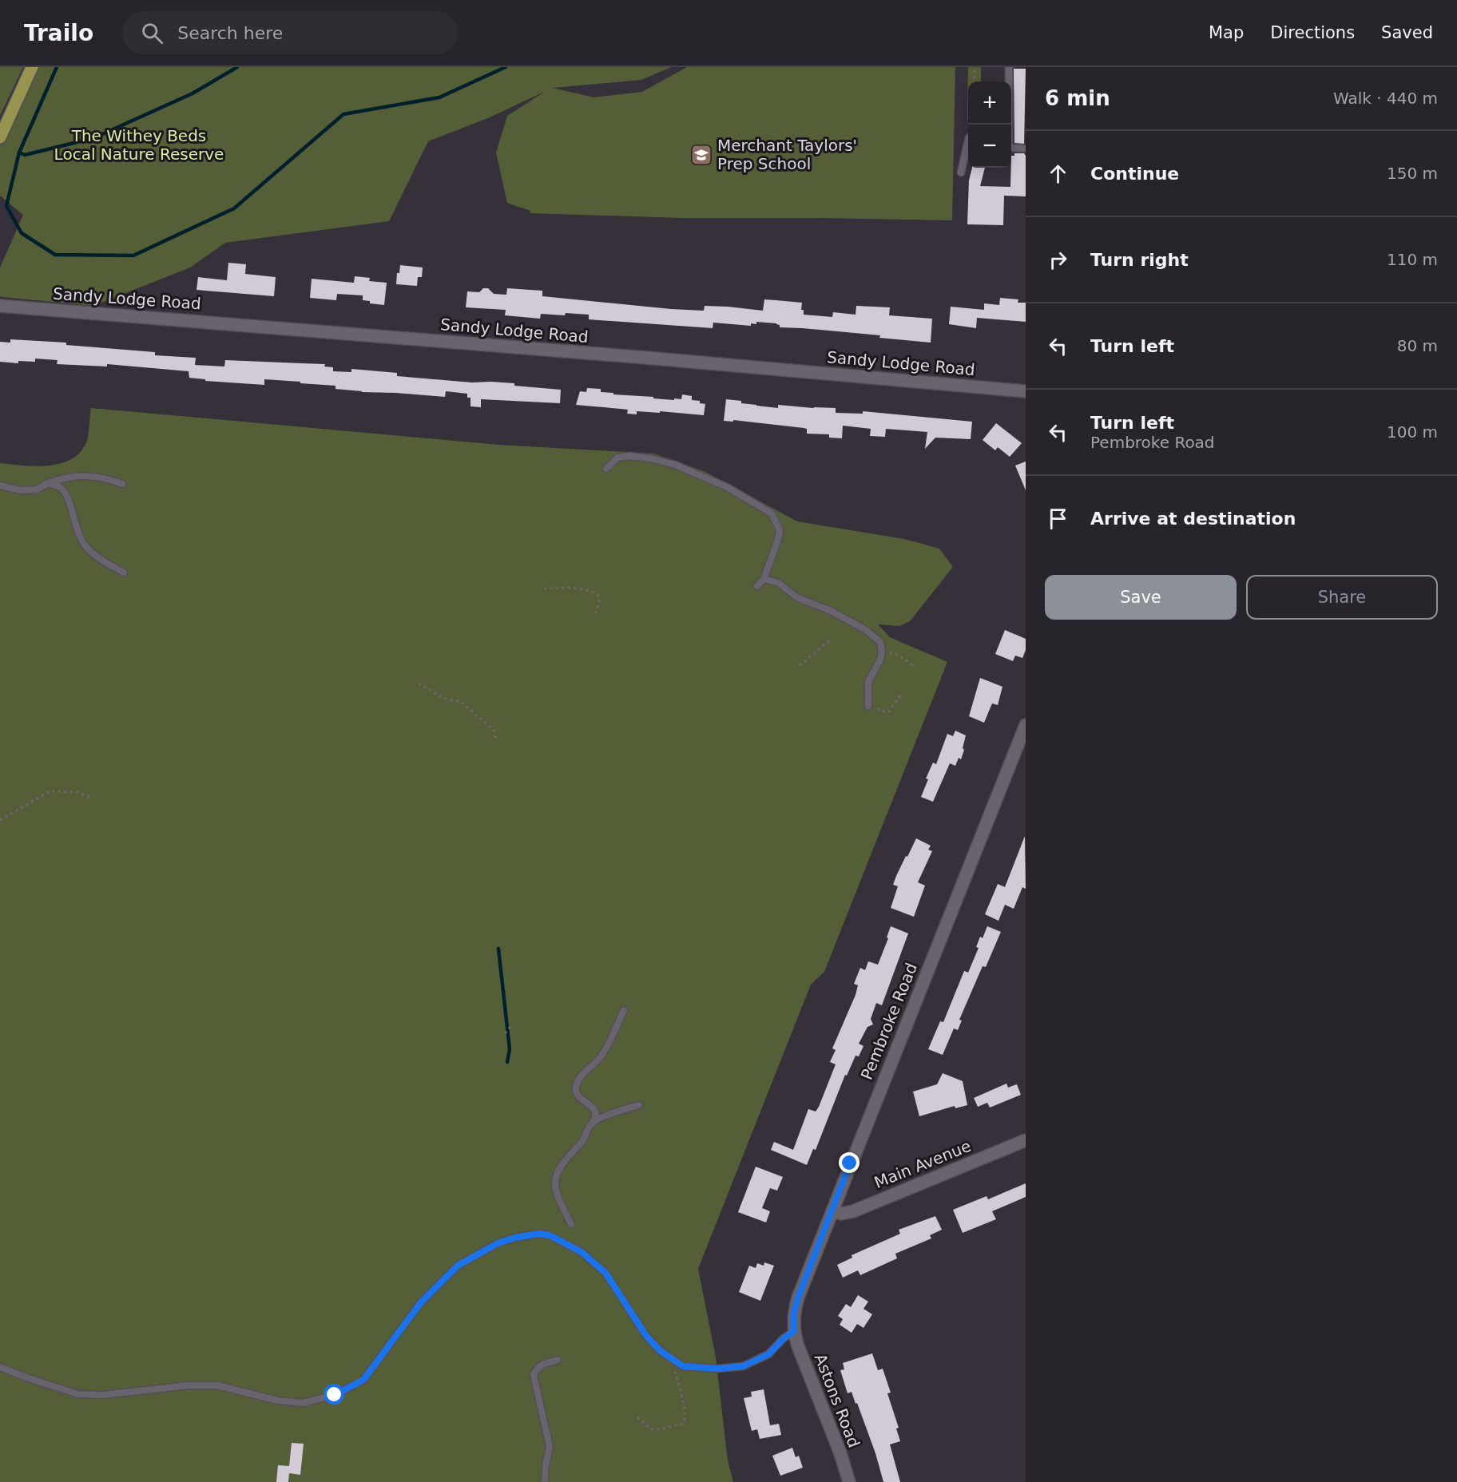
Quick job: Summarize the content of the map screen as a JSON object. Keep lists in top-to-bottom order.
{
  "streets": {
    "street": [
      "Sandy Lodge Road",
      "Pembroke Road",
      "Main Avenue",
      "Astons Road"
    ]
  },
  "crossings": [
    ["Pembroke Road", "Main Avenue"],
    ["Pembroke Road", "Astons Road"]
  ],
  "parks": ["The Withey Beds Local Nature Reserve"],
  "places": {
    "school or university": ["Merchant Taylors' Prep School"]
  },
  "page": {
    "header": "Trailo",
    "search": "Search here",
    "nav": ["Map", "Directions", "Saved"],
    "heading": ["6 min", "Walk · 440 m"],
    "map_buttons": ["+", "−"],
    "list": [
      ["Continue", "150 m"],
      ["Turn right", "110 m"],
      ["Turn left", "80 m"],
      ["Turn left", "Pembroke Road", "100 m"],
      "Arrive at destination"
    ],
    "buttons": ["Save", "Share"]
  }
}
